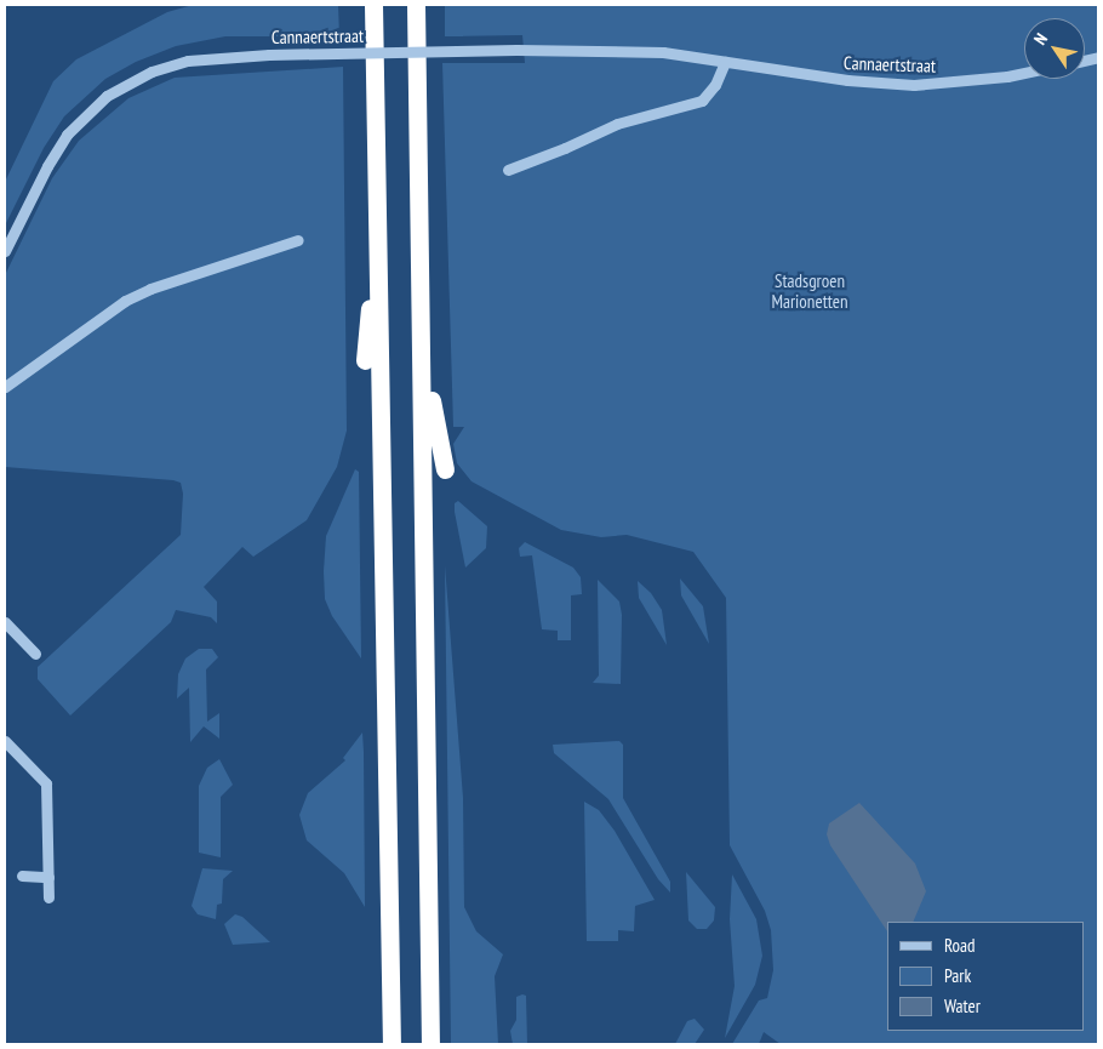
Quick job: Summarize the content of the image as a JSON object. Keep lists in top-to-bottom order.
{
  "streets": {
    "street": ["Cannaertstraat"]
  },
  "parks": ["Stadsgroen Marionetten"],
  "legend": ["Road", "Park", "Water"],
  "north": "top left"
}
